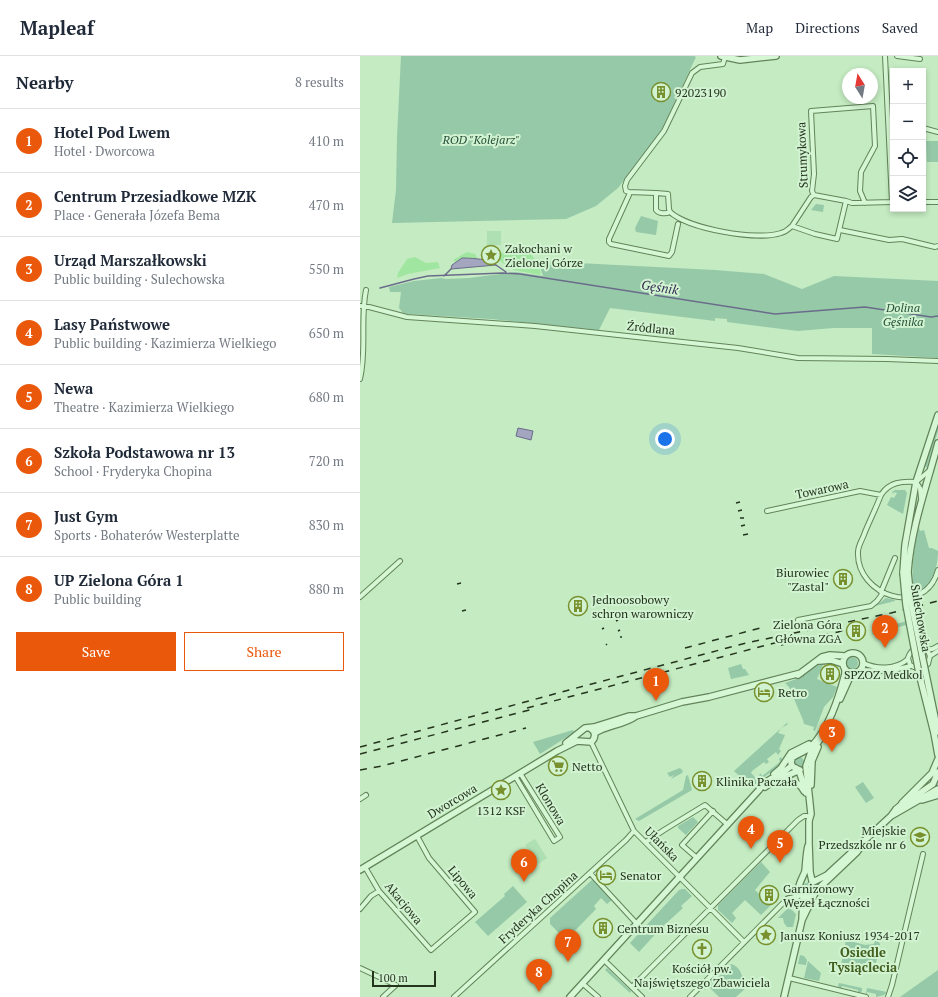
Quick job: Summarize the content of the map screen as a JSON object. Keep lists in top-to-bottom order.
{
  "streets": {
    "street": [
      "Strumykowa",
      "Źródlana",
      "Towarowa",
      "Sulechowska",
      "Dworcowa",
      "Klonowa",
      "Ułańska",
      "Lipowa",
      "Akacjowa",
      "Fryderyka Chopina"
    ]
  },
  "crossings": [
    ["Dworcowa", "Klonowa"],
    ["Dworcowa", "Ułańska"],
    ["Dworcowa", "Lipowa"],
    ["Dworcowa", "Akacjowa"],
    ["Ułańska", "Fryderyka Chopina"],
    ["Lipowa", "Akacjowa"]
  ],
  "districts": ["Osiedle Tysiąclecia"],
  "water": ["Gęśnik"],
  "parks": ["ROD \"Kolejarz\"", "Dolina Gęśnika"],
  "places": {
    "building": [
      "92023190",
      "Biurowiec \"Zastal\"",
      "Jednoosobowy schron warowniczy",
      "Zielona Góra Główna ZGA",
      "SPZOZ Medkol",
      "Klinika Paczała",
      "Garnizonowy Węzeł Łączności",
      "Centrum Biznesu"
    ],
    "place": ["Zakochani w Zielonej Górze", "1312 KSF", "Janusz Koniusz 1934-2017"],
    "hotel": ["Retro", "Senator"],
    "supermarket": ["Netto"],
    "school or university": ["Miejskie Przedszkole nr 6"],
    "church": ["Kościół pw. Najświętszego Zbawiciela"]
  },
  "scale_bar": "100 m",
  "north": "top",
  "page": {
    "header": "Mapleaf",
    "nav": ["Map", "Directions", "Saved"],
    "heading": ["Nearby", "8 results"],
    "map_buttons": ["+", "−"],
    "list": [
      {
        "mark": "1",
        "name": "Hotel Pod Lwem",
        "note": "Hotel · Dworcowa",
        "value": "410 m"
      },
      {
        "mark": "2",
        "name": "Centrum Przesiadkowe MZK",
        "note": "Place · Generała Józefa Bema",
        "value": "470 m"
      },
      {
        "mark": "3",
        "name": "Urząd Marszałkowski",
        "note": "Public building · Sulechowska",
        "value": "550 m"
      },
      {
        "mark": "4",
        "name": "Lasy Państwowe",
        "note": "Public building · Kazimierza Wielkiego",
        "value": "650 m"
      },
      {
        "mark": "5",
        "name": "Newa",
        "note": "Theatre · Kazimierza Wielkiego",
        "value": "680 m"
      },
      {
        "mark": "6",
        "name": "Szkoła Podstawowa nr 13",
        "note": "School · Fryderyka Chopina",
        "value": "720 m"
      },
      {
        "mark": "7",
        "name": "Just Gym",
        "note": "Sports · Bohaterów Westerplatte",
        "value": "830 m"
      },
      {
        "mark": "8",
        "name": "UP Zielona Góra 1",
        "note": "Public building",
        "value": "880 m"
      }
    ],
    "pins": [
      "2",
      "1",
      "3",
      "4",
      "5",
      "6",
      "7",
      "8"
    ],
    "buttons": ["Save", "Share"],
    "scale": "100 m"
  }
}
